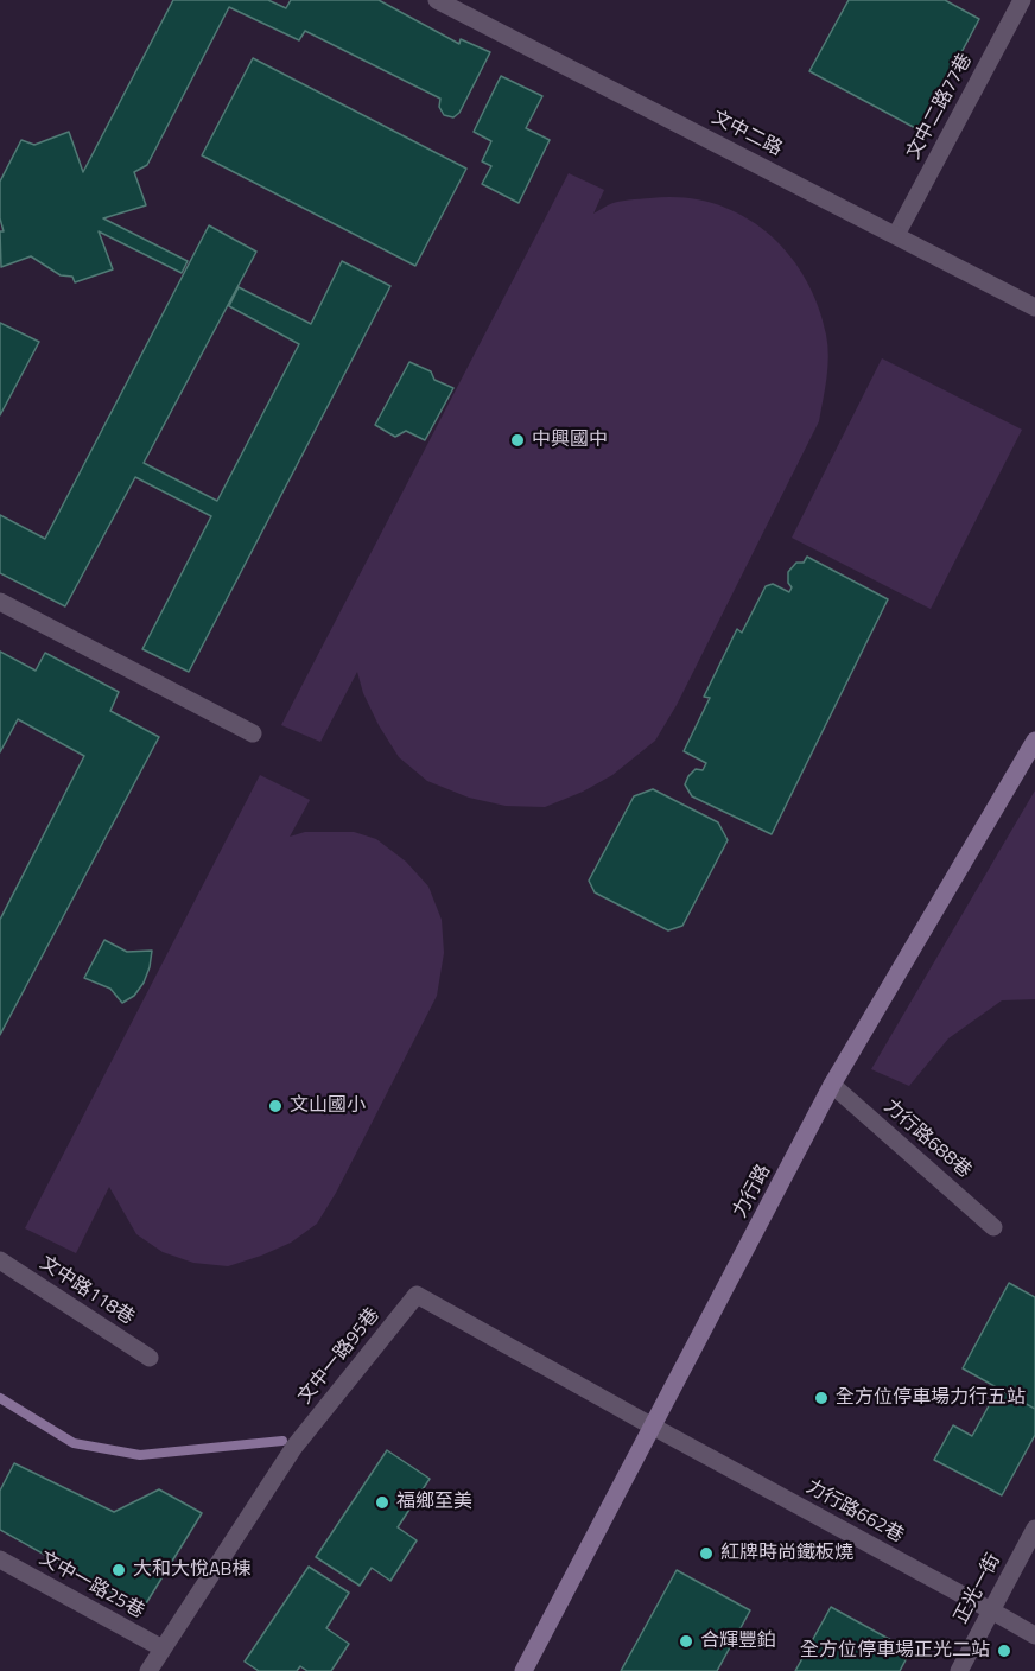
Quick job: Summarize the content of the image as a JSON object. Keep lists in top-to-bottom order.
{
  "streets": {
    "street": [
      "文中二路77巷",
      "文中二路",
      "力行路688巷",
      "力行路",
      "文中路118巷",
      "文中一路95巷",
      "力行路662巷",
      "文中一路25巷",
      "正光一街"
    ]
  },
  "crossings": [
    ["文中二路77巷", "文中二路"],
    ["力行路688巷", "力行路"],
    ["力行路", "文中一路95巷"],
    ["力行路", "力行路662巷"],
    ["文中一路95巷", "力行路662巷"],
    ["文中一路95巷", "文中一路25巷"],
    ["力行路662巷", "正光一街"]
  ],
  "places": [
    "中興國中",
    "文山國小",
    "全方位停車場力行五站",
    "福鄉至美",
    "紅牌時尚鐵板燒",
    "大和大悅AB棟",
    "合輝豐鉑",
    "全方位停車場正光二站"
  ]
}
